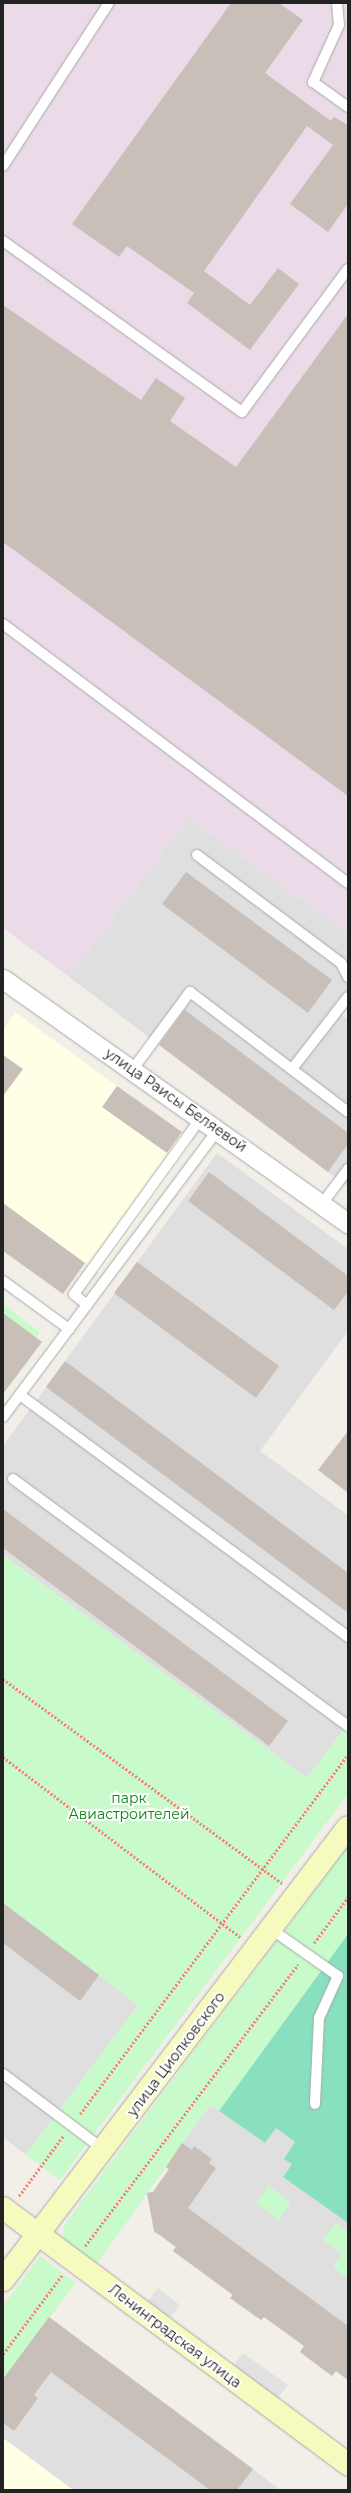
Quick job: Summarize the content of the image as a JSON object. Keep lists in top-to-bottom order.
{
  "streets": {
    "street": ["улица Раисы Беляевой", "улица Циолковского", "Ленинградская улица"]
  },
  "crossings": [
    ["улица Циолковского", "Ленинградская улица"]
  ],
  "parks": ["парк Авиастроителей"]
}
